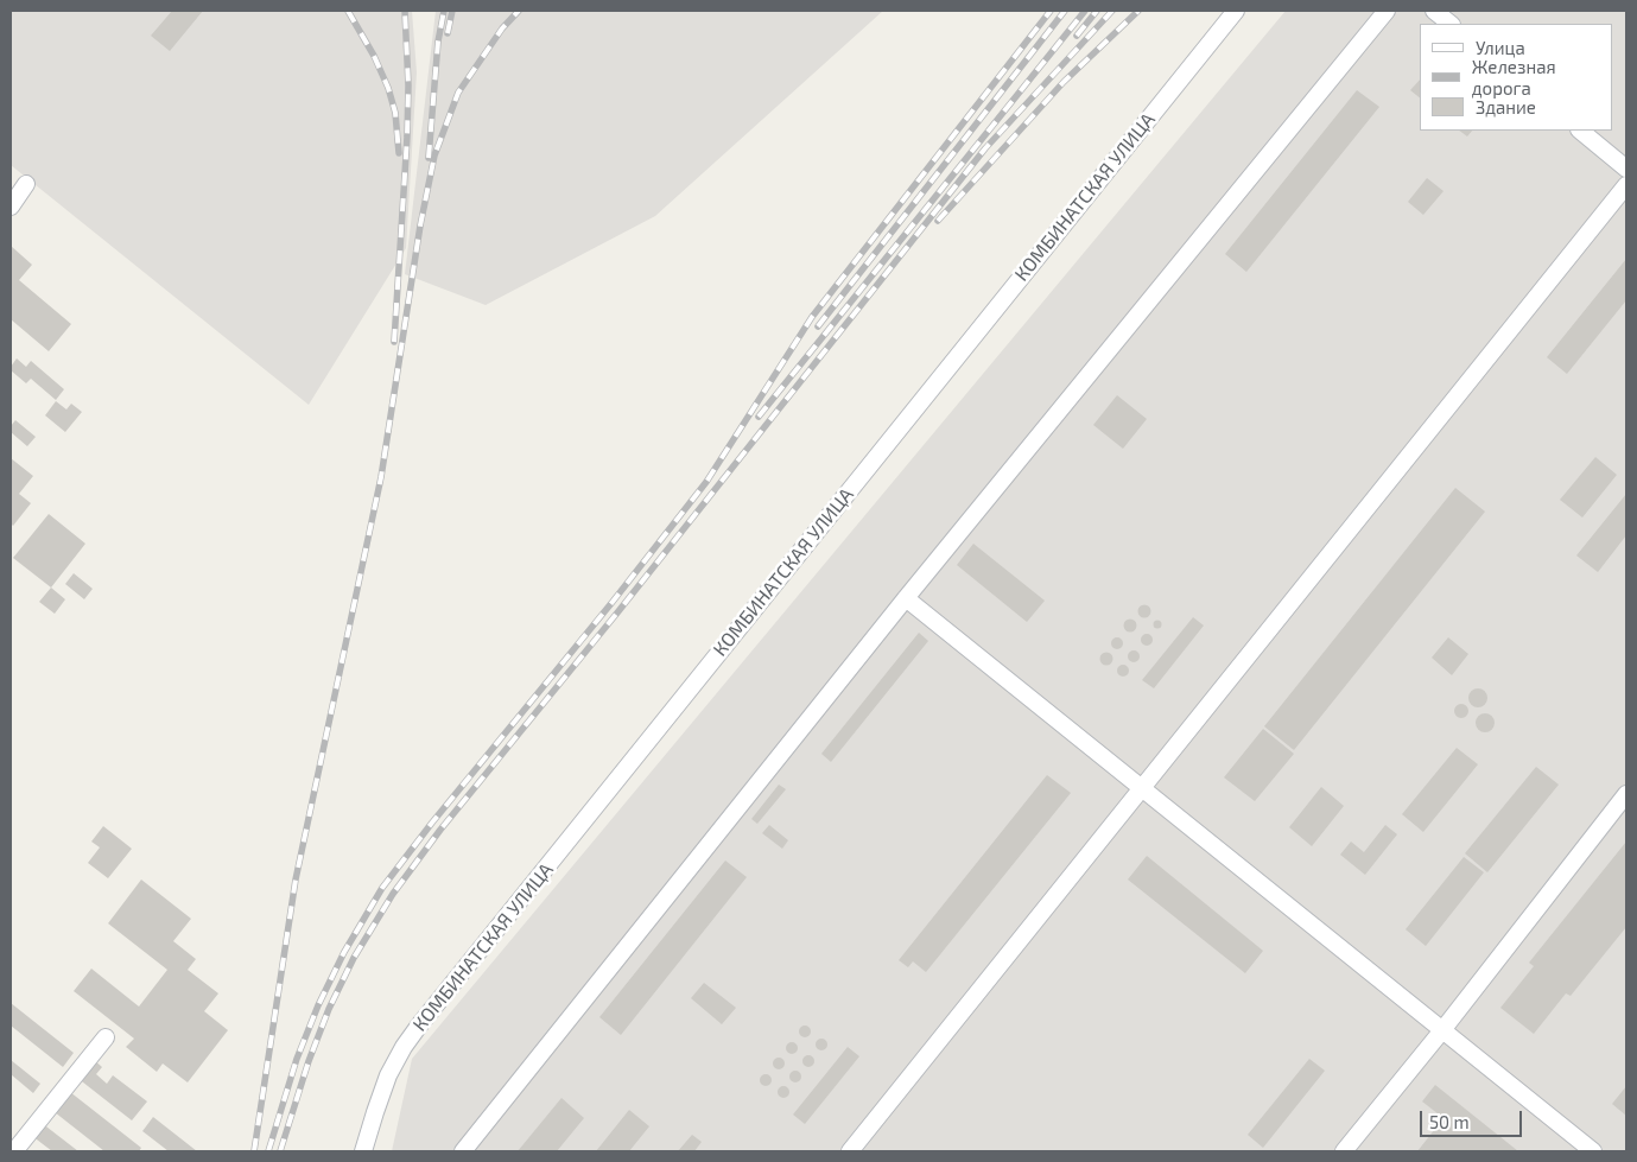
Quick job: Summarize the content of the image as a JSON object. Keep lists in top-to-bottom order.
{
  "streets": {
    "street": ["КОМБИНАТСКАЯ УЛИЦА"]
  },
  "legend": ["Улица", "Железная дорога", "Здание"],
  "scale_bar": "50 m"
}
